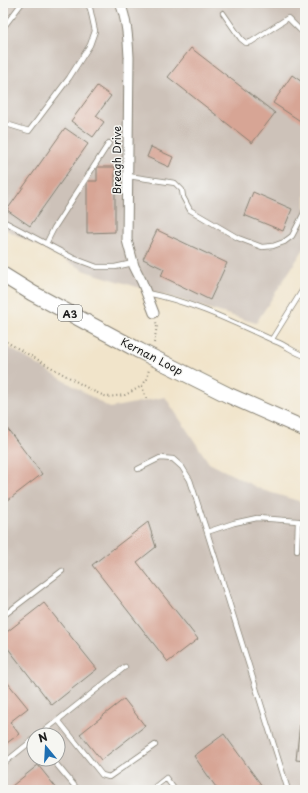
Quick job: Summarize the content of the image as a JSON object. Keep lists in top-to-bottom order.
{
  "streets": {
    "highway": ["A3", "Kernan Loop"],
    "street": ["Breagh Drive"]
  },
  "north": "top"
}
